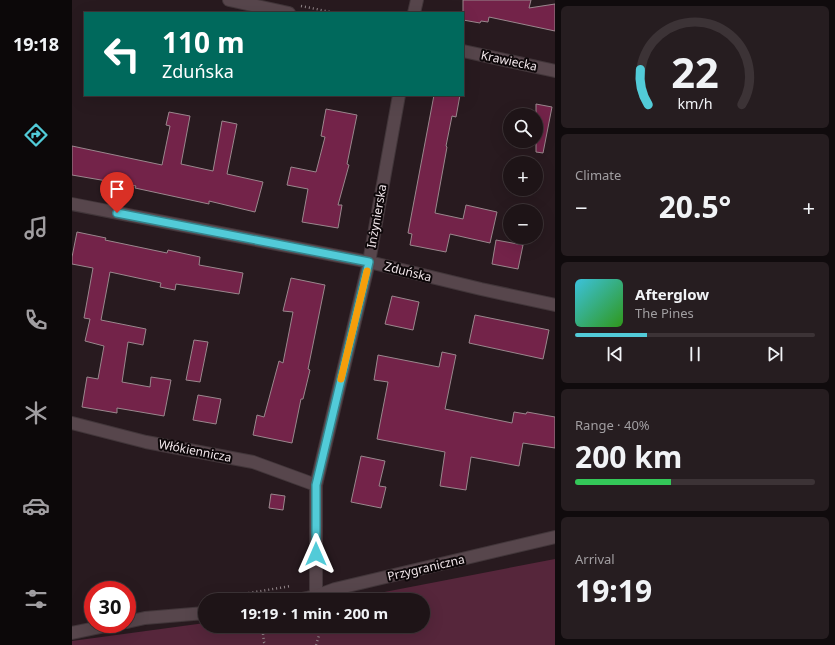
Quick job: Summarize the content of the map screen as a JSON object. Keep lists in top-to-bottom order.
{
  "streets": {
    "street": [
      "Krawiecka",
      "Inżynierska",
      "Zduńska",
      "Włókiennicza",
      "Przygraniczna"
    ]
  },
  "crossings": [
    ["Inżynierska", "Zduńska"],
    ["Inżynierska", "Włókiennicza"]
  ],
  "page": {
    "tabs": "19:18",
    "turn": ["110 m", "Zduńska"],
    "map_buttons": ["+", "−"],
    "tile": [
      "Climate",
      ["Range · 40%", "200 km"],
      ["Arrival", "19:19"]
    ],
    "heat": ["−", "20.5°", "+"],
    "song": ["Afterglow", "The Pines"],
    "limit": "30",
    "trip": "19:19 · 1 min · 200 m",
    "gauge": ["22", "km/h"]
  }
}
